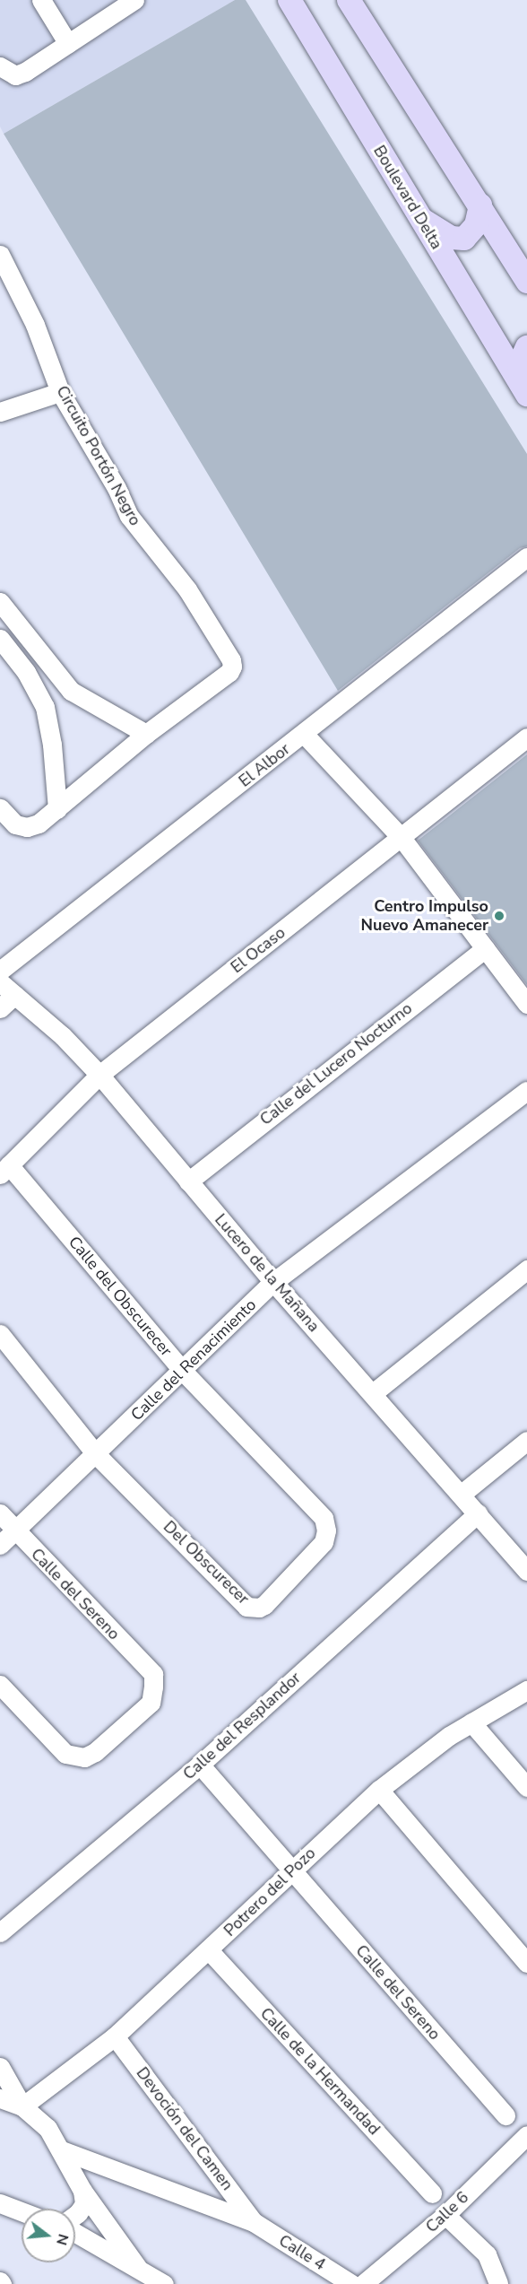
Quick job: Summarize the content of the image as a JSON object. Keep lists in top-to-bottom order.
{
  "streets": {
    "main road": ["Boulevard Delta"],
    "street": [
      "Circuito Portón Negro",
      "El Albor",
      "El Ocaso",
      "Calle del Lucero Nocturno",
      "Lucero de la Mañana",
      "Calle del Obscurecer",
      "Calle del Renacimiento",
      "Del Obscurecer",
      "Calle del Sereno",
      "Calle del Resplandor",
      "Potrero del Pozo",
      "Calle de la Hermandad",
      "Devoción del Camen",
      "Calle 6",
      "Calle 4"
    ]
  },
  "crossings": [
    ["El Ocaso", "Lucero de la Mañana"],
    ["El Ocaso", "Calle del Obscurecer"],
    ["Calle del Lucero Nocturno", "Lucero de la Mañana"],
    ["Lucero de la Mañana", "Calle del Renacimiento"],
    ["Lucero de la Mañana", "Calle del Resplandor"],
    ["Calle del Obscurecer", "Calle del Renacimiento"],
    ["Calle del Obscurecer", "Del Obscurecer"],
    ["Calle del Renacimiento", "Del Obscurecer"],
    ["Calle del Renacimiento", "Calle del Sereno"],
    ["Calle del Sereno", "Calle del Resplandor"],
    ["Calle del Sereno", "Potrero del Pozo"],
    ["Potrero del Pozo", "Calle de la Hermandad"],
    ["Potrero del Pozo", "Devoción del Camen"],
    ["Devoción del Camen", "Calle 4"]
  ],
  "places": ["Centro Impulso Nuevo Amanecer"],
  "north": "right"
}
